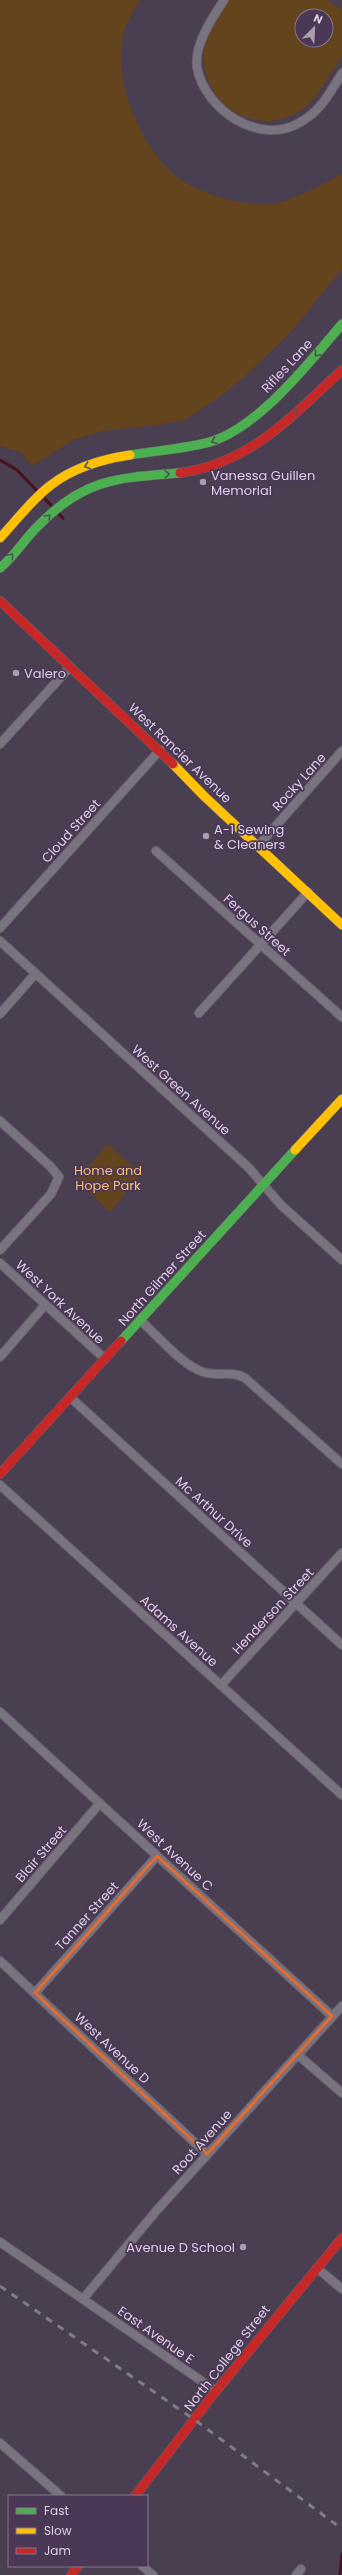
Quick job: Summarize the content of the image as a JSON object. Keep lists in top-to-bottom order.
{
  "streets": {
    "street": [
      "Rifles Lane",
      "West Rancier Avenue",
      "Rocky Lane",
      "Cloud Street",
      "Fergus Street",
      "West Green Avenue",
      "North Gilmer Street",
      "West York Avenue",
      "Mc Arthur Drive",
      "Henderson Street",
      "Adams Avenue",
      "Blair Street",
      "West Avenue C",
      "Tanner Street",
      "West Avenue D",
      "Root Avenue",
      "East Avenue E",
      "North College Street"
    ]
  },
  "crossings": [
    ["West Rancier Avenue", "Rocky Lane"],
    ["West Rancier Avenue", "Cloud Street"],
    ["West Green Avenue", "North Gilmer Street"],
    ["North Gilmer Street", "West York Avenue"],
    ["North Gilmer Street", "Mc Arthur Drive"],
    ["Mc Arthur Drive", "Henderson Street"],
    ["Henderson Street", "Adams Avenue"],
    ["Blair Street", "West Avenue C"],
    ["West Avenue C", "Tanner Street"],
    ["West Avenue C", "Root Avenue"],
    ["Tanner Street", "West Avenue D"],
    ["West Avenue D", "Root Avenue"],
    ["Root Avenue", "East Avenue E"],
    ["East Avenue E", "North College Street"]
  ],
  "parks": ["Home and Hope Park"],
  "places": [
    "Vanessa Guillen Memorial",
    "Valero",
    "A-1 Sewing & Cleaners",
    "Avenue D School"
  ],
  "legend": ["Fast", "Slow", "Jam"],
  "north": "top right"
}
